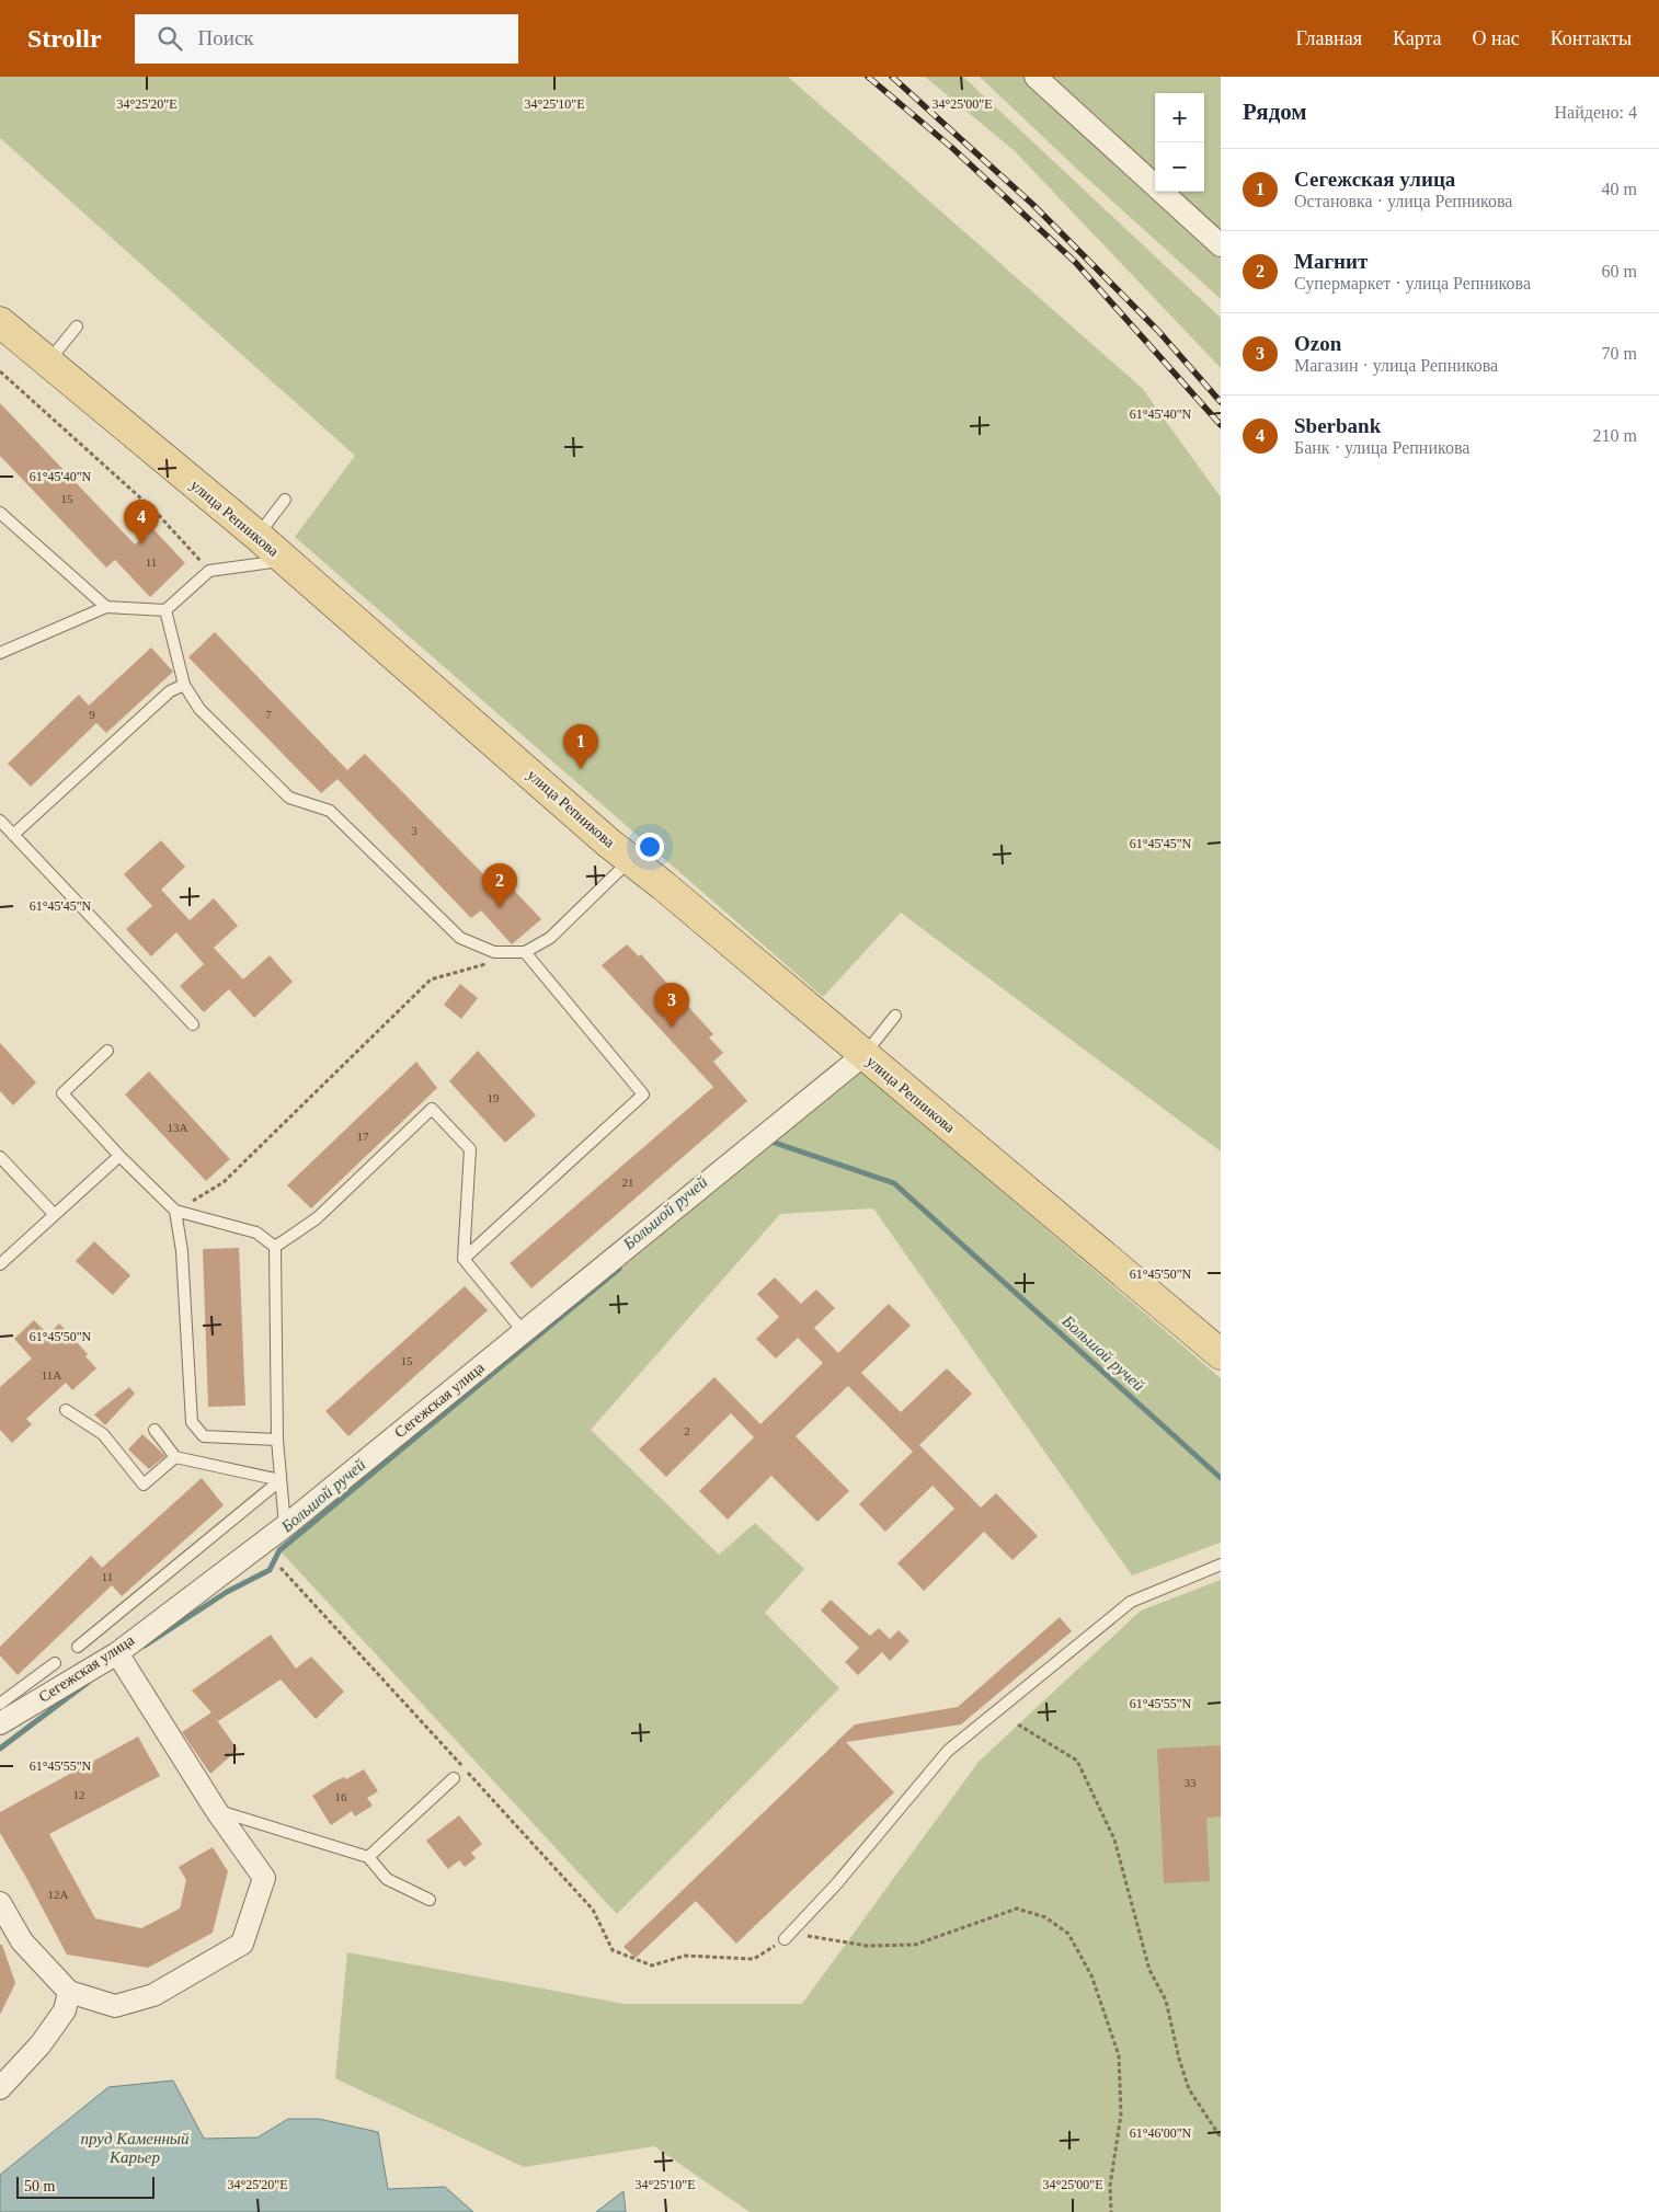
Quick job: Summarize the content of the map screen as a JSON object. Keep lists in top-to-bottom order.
{
  "streets": {
    "main road": ["улица Репникова"],
    "street": ["Сегежская улица"]
  },
  "crossings": [
    ["улица Репникова", "Сегежская улица"]
  ],
  "water": ["Большой ручей", "пруд Каменный Карьер"],
  "house_numbers": [
    "15",
    "11",
    "9",
    "7",
    "3",
    "19",
    "13А",
    "17",
    "21",
    "15",
    "11А",
    "2",
    "11",
    "33",
    "12",
    "16",
    "12А"
  ],
  "scale_bar": "50 m",
  "page": {
    "header": "Strollr",
    "search": "Поиск",
    "nav": [
      "Главная",
      "Карта",
      "О нас",
      "Контакты"
    ],
    "heading": ["Рядом", "Найдено: 4"],
    "map_buttons": ["+", "−"],
    "list": [
      {
        "mark": "1",
        "name": "Сегежская улица",
        "note": "Остановка · улица Репникова",
        "value": "40 m"
      },
      {
        "mark": "2",
        "name": "Магнит",
        "note": "Супермаркет · улица Репникова",
        "value": "60 m"
      },
      {
        "mark": "3",
        "name": "Ozon",
        "note": "Магазин · улица Репникова",
        "value": "70 m"
      },
      {
        "mark": "4",
        "name": "Sberbank",
        "note": "Банк · улица Репникова",
        "value": "210 m"
      }
    ],
    "pins": [
      "4",
      "1",
      "2",
      "3"
    ],
    "scale": "50 m"
  },
  "coordinates": [
    "34°25'20\"E",
    "34°25'10\"E",
    "34°25'00\"E",
    "61°45'40\"N",
    "61°45'45\"N",
    "61°45'50\"N",
    "61°45'55\"N",
    "61°46'00\"N"
  ]
}
